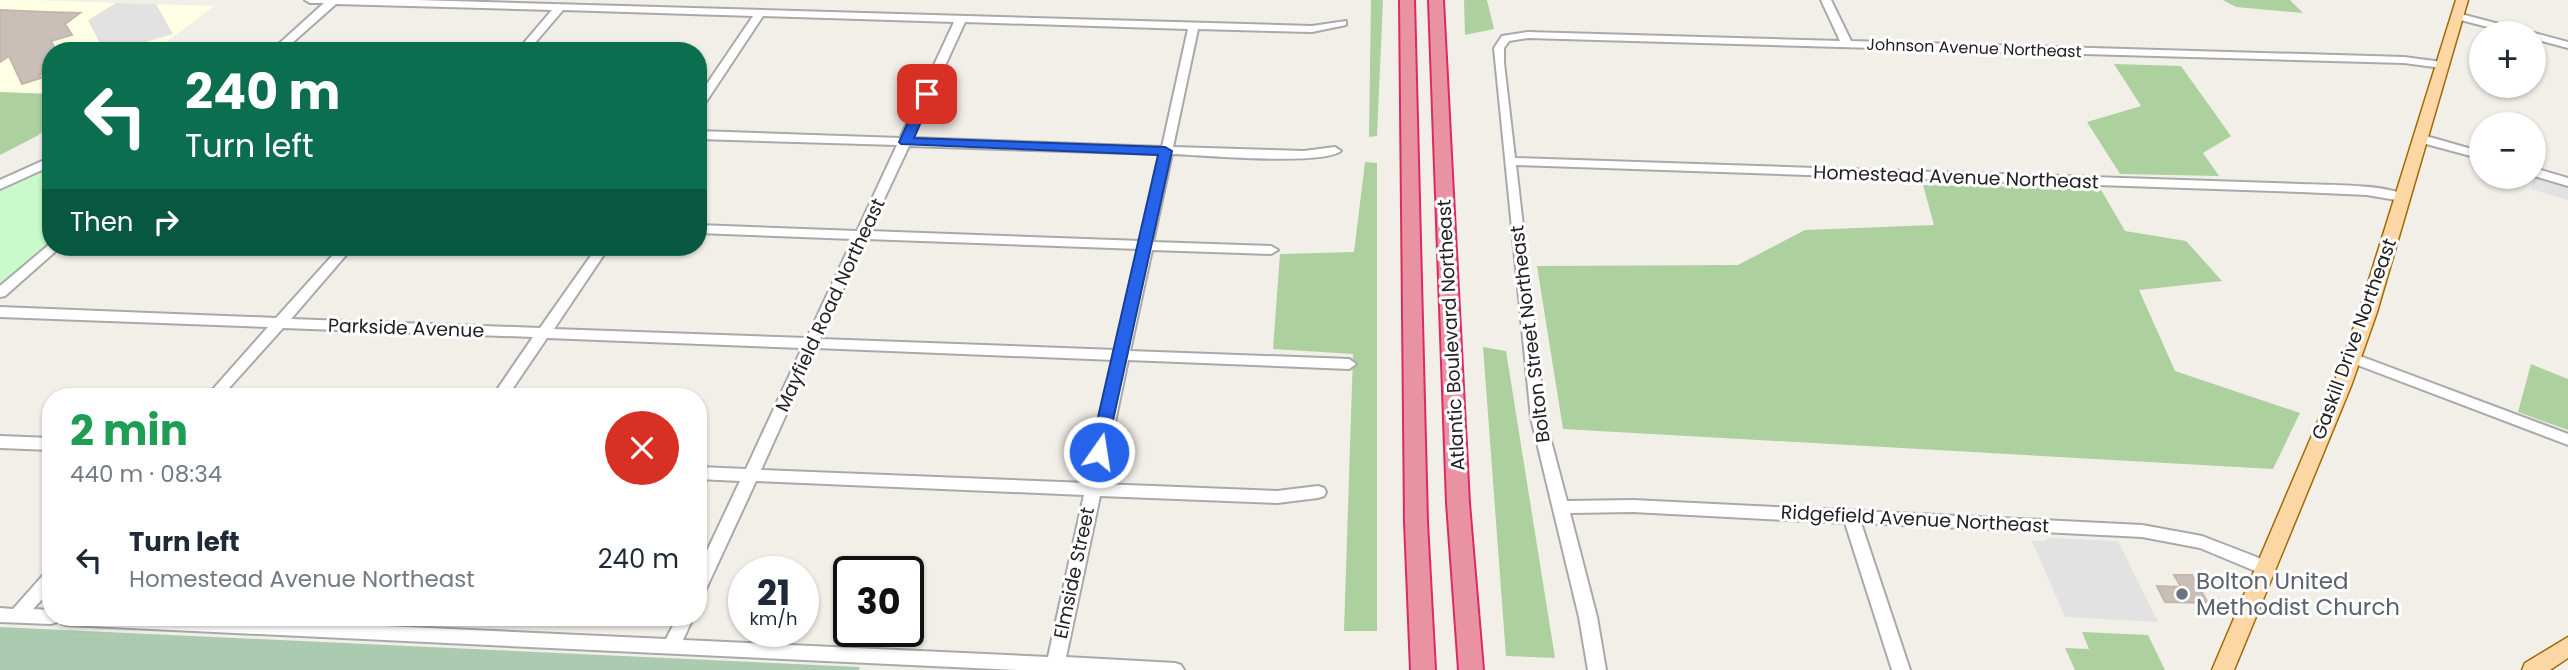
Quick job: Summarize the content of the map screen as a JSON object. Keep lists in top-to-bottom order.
{
  "streets": {
    "highway": ["Atlantic Boulevard Northeast"],
    "main road": ["Gaskill Drive Northeast"],
    "street": [
      "Johnson Avenue Northeast",
      "Homestead Avenue Northeast",
      "Mayfield Road Northeast",
      "Parkside Avenue",
      "Bolton Street Northeast",
      "Ridgefield Avenue Northeast",
      "Elmside Street"
    ]
  },
  "crossings": [
    ["Johnson Avenue Northeast", "Bolton Street Northeast"],
    ["Johnson Avenue Northeast", "Gaskill Drive Northeast"],
    ["Homestead Avenue Northeast", "Bolton Street Northeast"],
    ["Homestead Avenue Northeast", "Gaskill Drive Northeast"],
    ["Mayfield Road Northeast", "Parkside Avenue"],
    ["Parkside Avenue", "Elmside Street"],
    ["Bolton Street Northeast", "Ridgefield Avenue Northeast"],
    ["Gaskill Drive Northeast", "Ridgefield Avenue Northeast"]
  ],
  "places": ["Bolton United Methodist Church"],
  "page": {
    "map_buttons": ["+", "−"],
    "turn": ["240 m", "Turn left"],
    "then": "Then",
    "heading": ["2 min", "440 m · 08:34"],
    "list": [
      {
        "name": "Turn left",
        "note": "Homestead Avenue Northeast",
        "value": "240 m"
      }
    ],
    "speed": "21 km/h",
    "limit": "30"
  }
}
